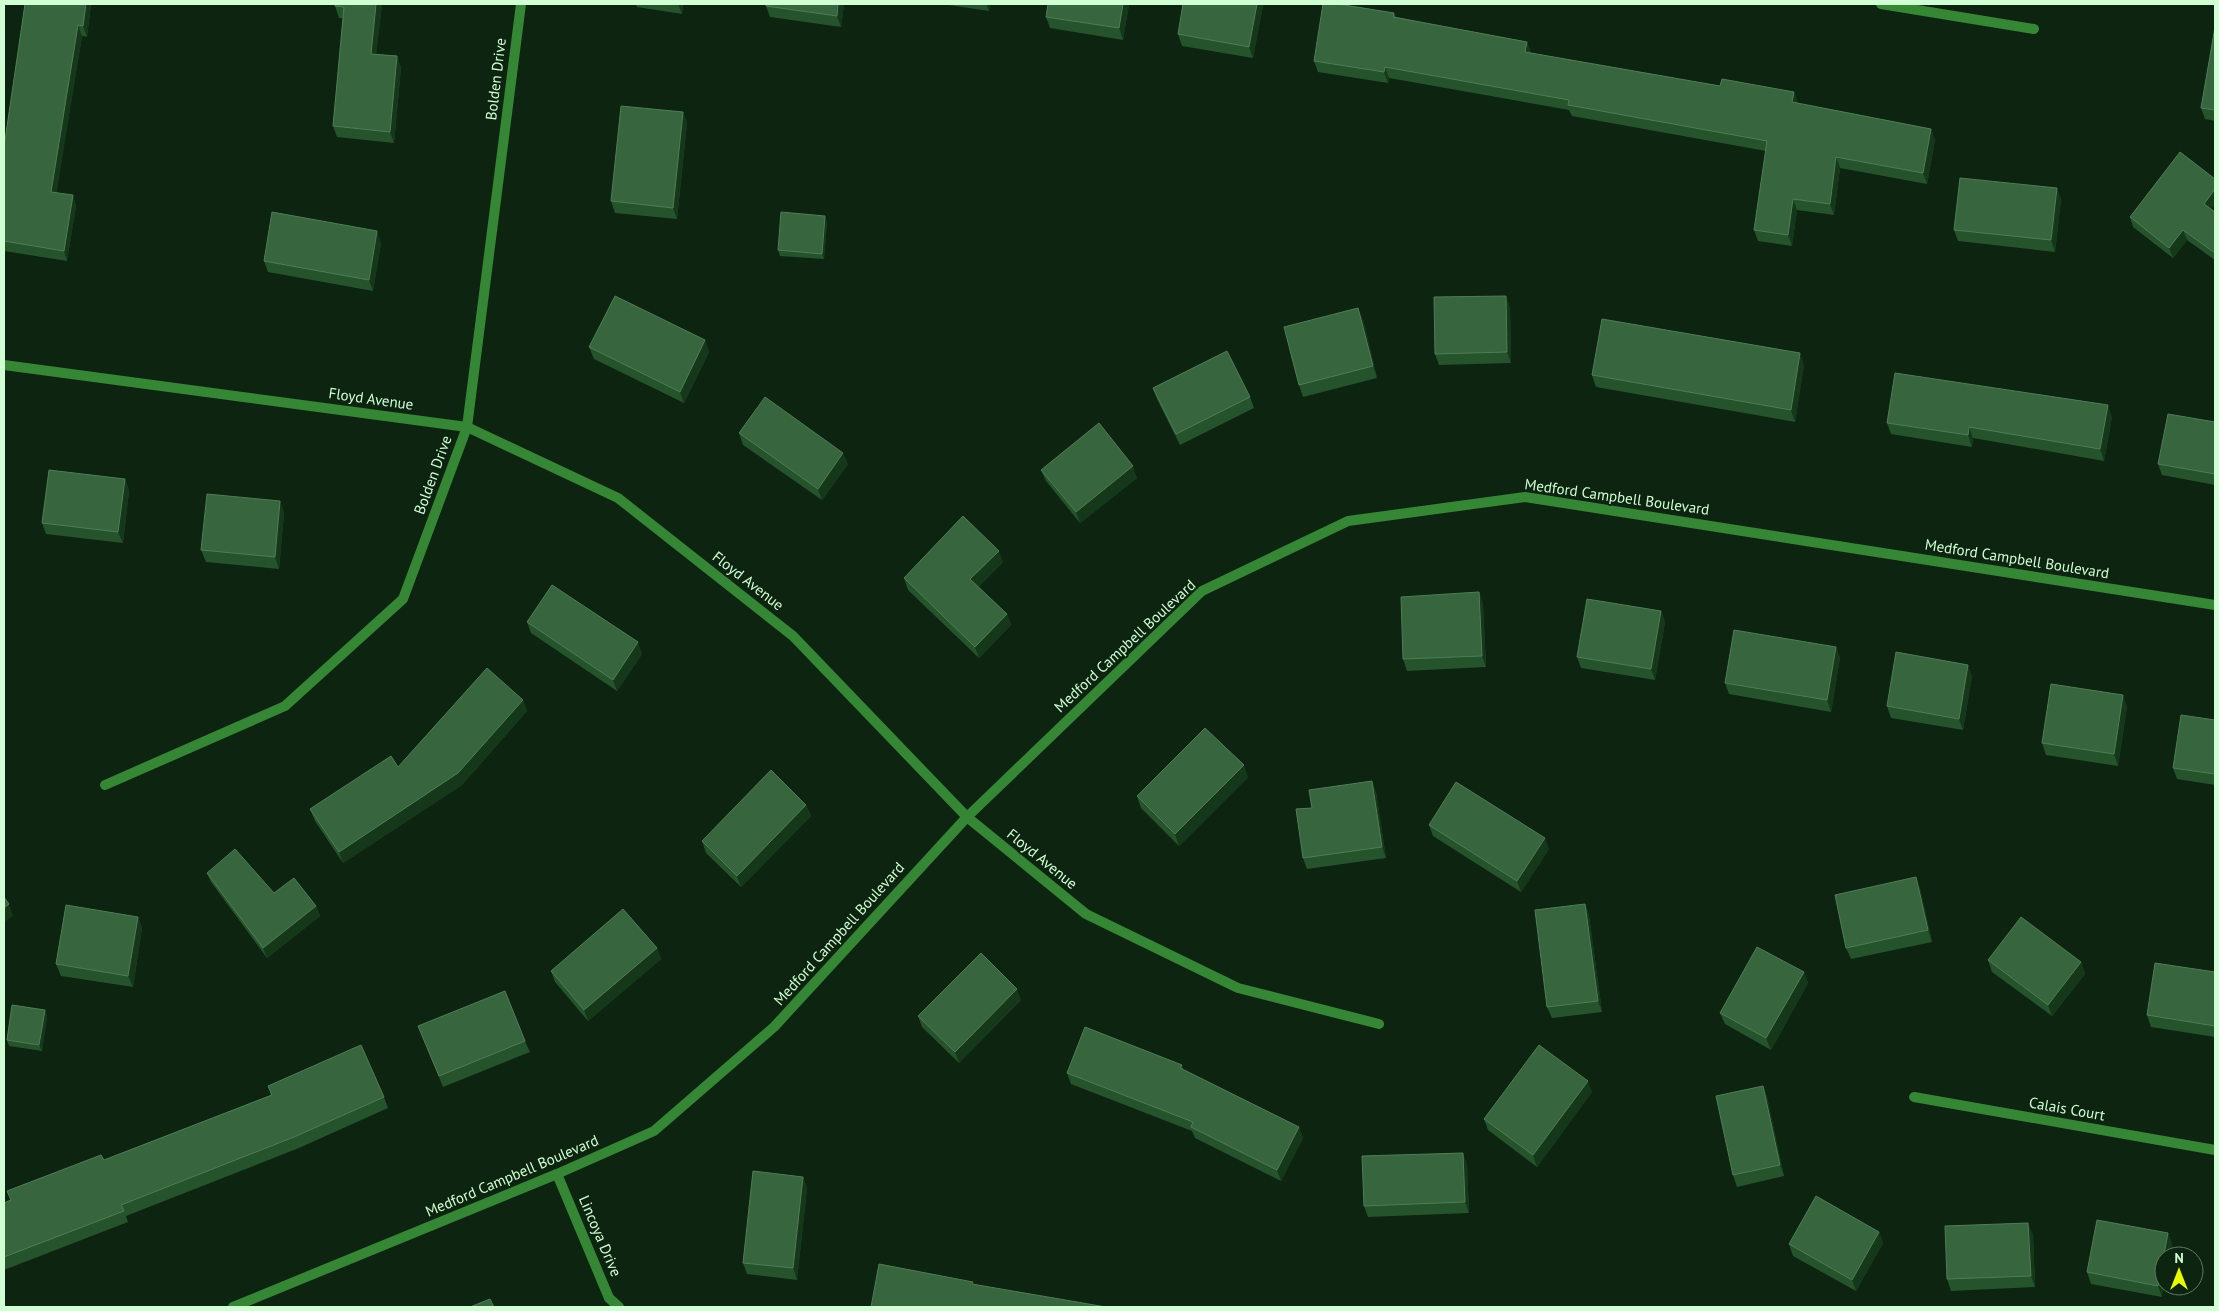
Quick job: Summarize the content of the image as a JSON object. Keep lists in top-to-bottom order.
{
  "streets": {
    "street": [
      "Bolden Drive",
      "Floyd Avenue",
      "Medford Campbell Boulevard",
      "Calais Court",
      "Lincoya Drive"
    ]
  },
  "crossings": [
    ["Bolden Drive", "Floyd Avenue"],
    ["Floyd Avenue", "Medford Campbell Boulevard"],
    ["Medford Campbell Boulevard", "Lincoya Drive"]
  ],
  "north": "top"
}
